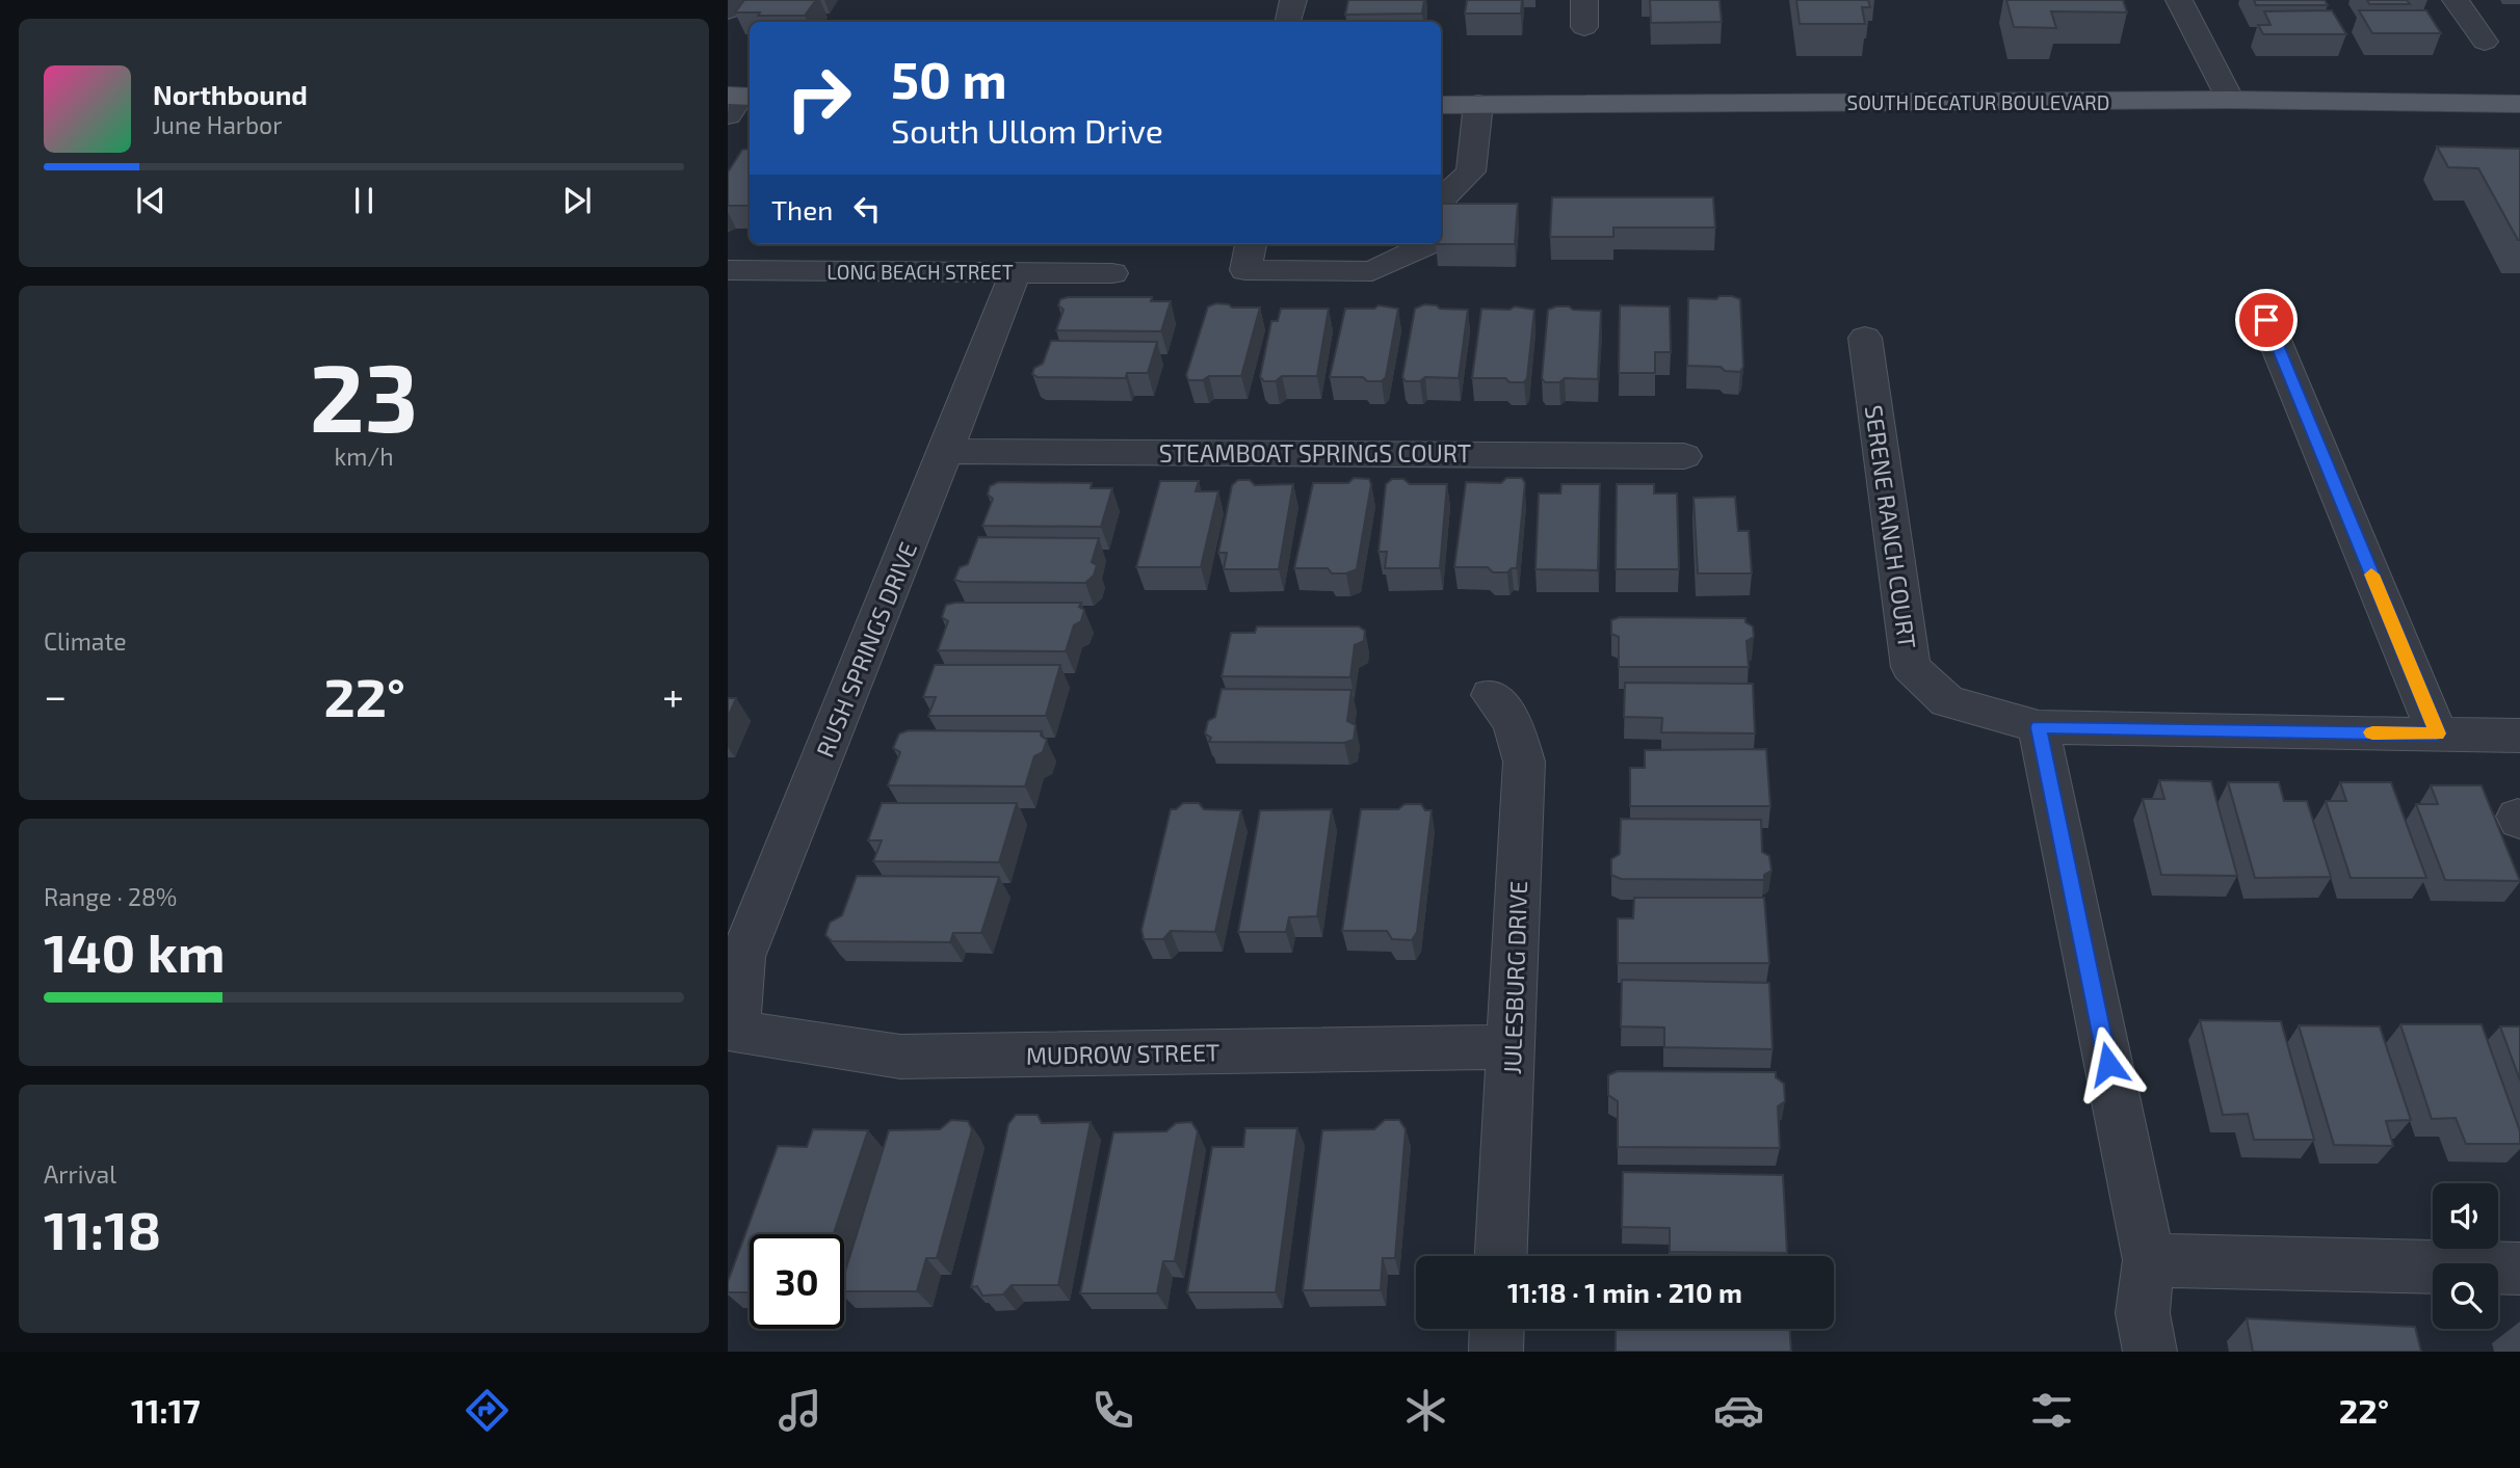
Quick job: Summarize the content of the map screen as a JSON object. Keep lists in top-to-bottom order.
{
  "streets": {
    "main road": ["SOUTH DECATUR BOULEVARD"],
    "street": [
      "LONG BEACH STREET",
      "STEAMBOAT SPRINGS COURT",
      "SERENE RANCH COURT",
      "RUSH SPRINGS DRIVE",
      "JULESBURG DRIVE",
      "MUDROW STREET"
    ]
  },
  "crossings": [
    ["LONG BEACH STREET", "RUSH SPRINGS DRIVE"],
    ["STEAMBOAT SPRINGS COURT", "RUSH SPRINGS DRIVE"],
    ["RUSH SPRINGS DRIVE", "MUDROW STREET"],
    ["JULESBURG DRIVE", "MUDROW STREET"]
  ],
  "page": {
    "turn": ["50 m", "South Ullom Drive"],
    "song": ["Northbound", "June Harbor"],
    "then": "Then",
    "tile": [
      ["23", "km/h"],
      "Climate",
      ["Range · 28%", "140 km"],
      ["Arrival", "11:18"]
    ],
    "heat": ["−", "22°", "+"],
    "limit": "30",
    "trip": "11:18 · 1 min · 210 m",
    "tabs": ["11:17", "22°"]
  }
}
